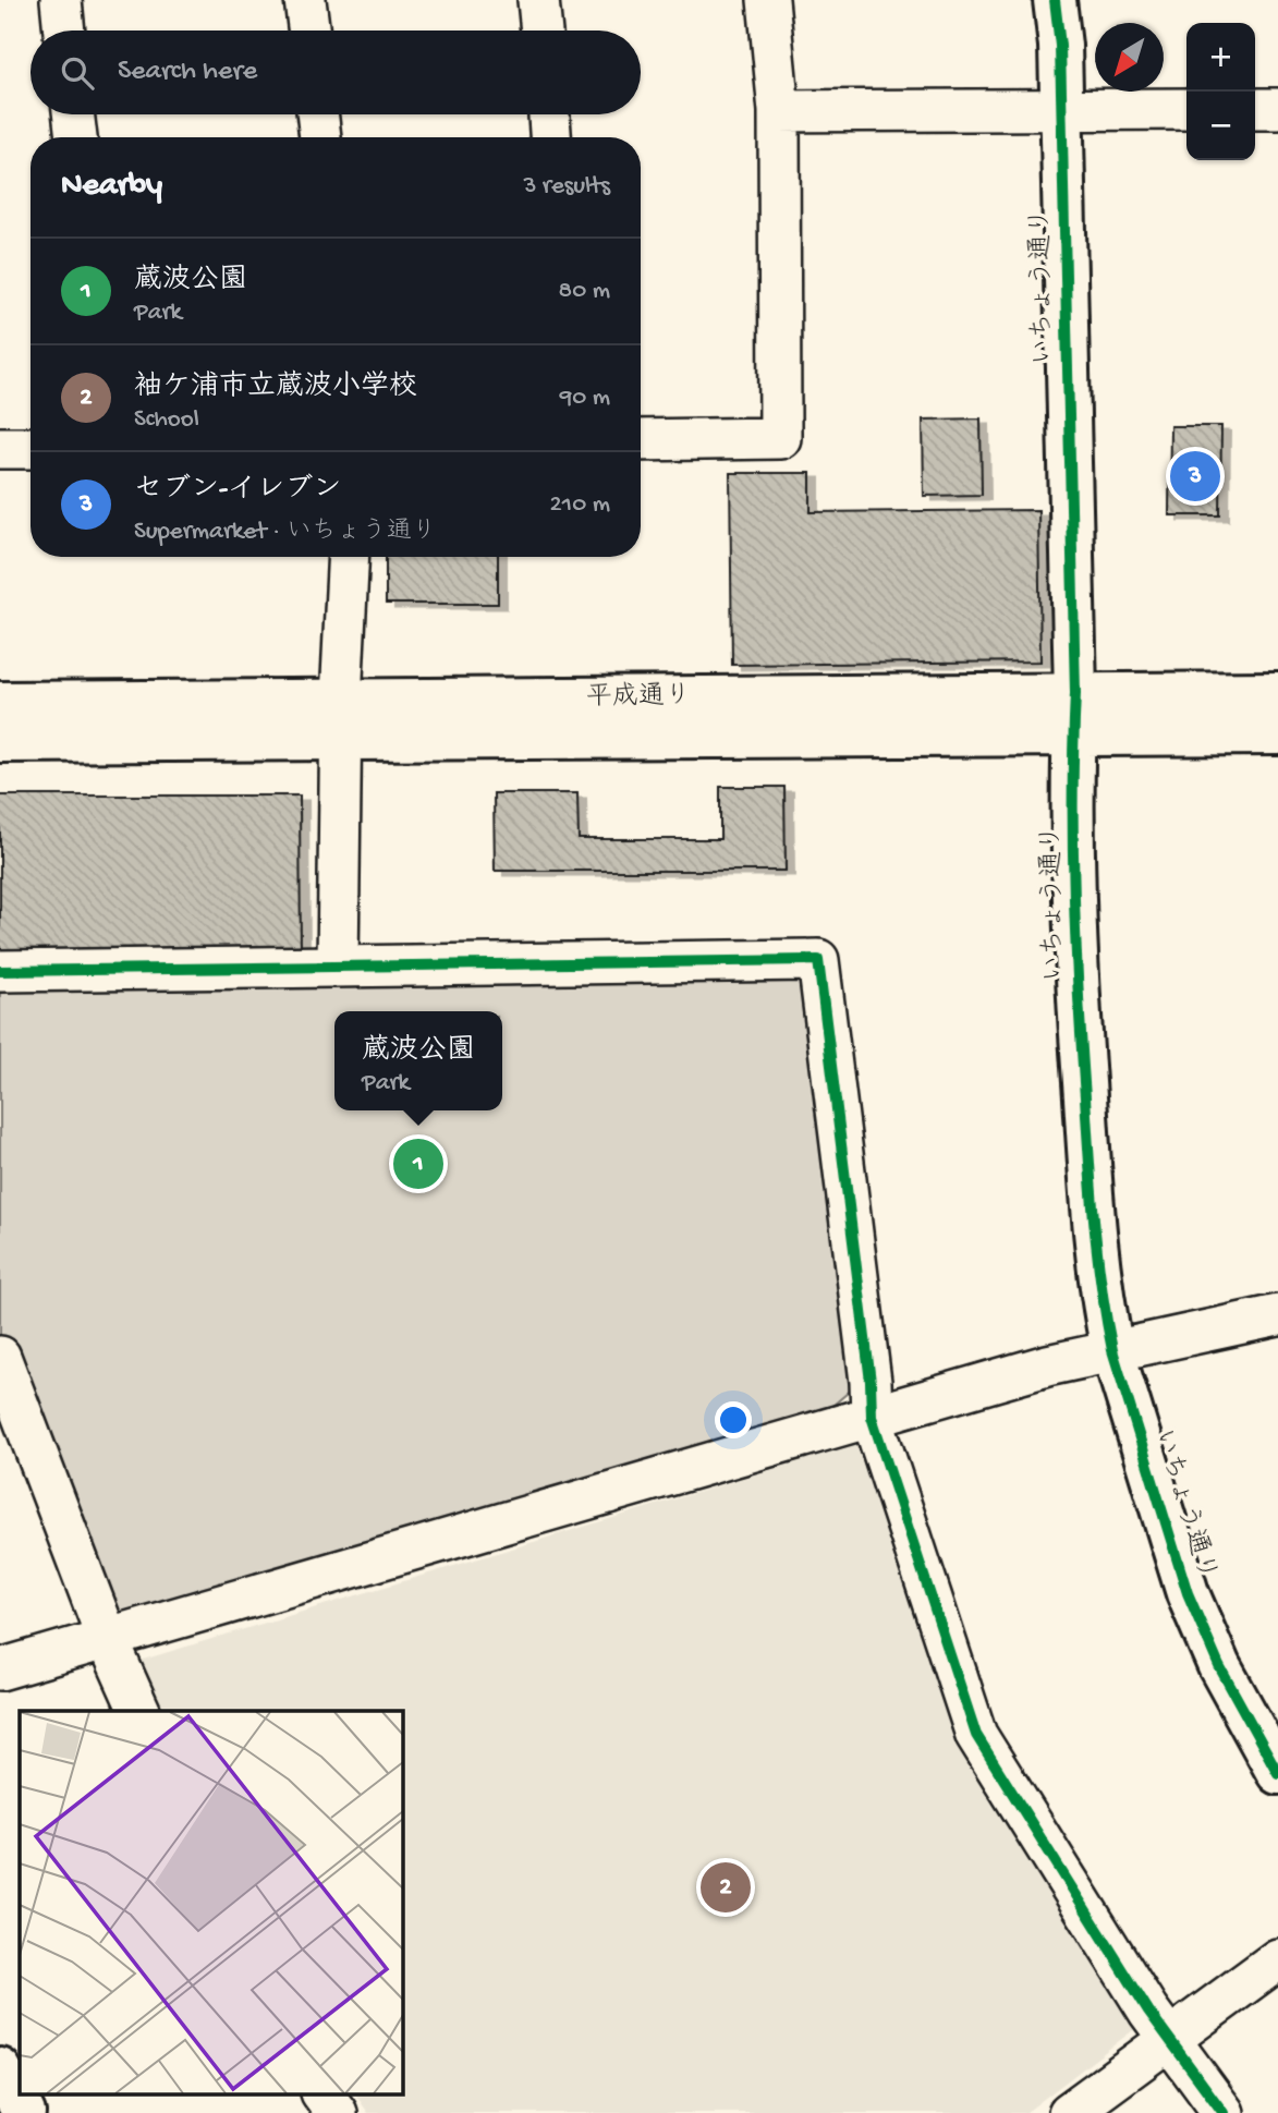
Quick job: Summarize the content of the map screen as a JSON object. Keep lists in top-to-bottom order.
{
  "streets": {
    "street": ["いちょう通り", "平成通り"]
  },
  "crossings": [
    ["いちょう通り", "平成通り"]
  ],
  "north": "bottom left",
  "page": {
    "map_buttons": ["+", "−"],
    "search": "Search here",
    "heading": ["Nearby", "3 results"],
    "list": [
      {
        "mark": "1",
        "name": "蔵波公園",
        "note": "Park",
        "value": "80 m"
      },
      {
        "mark": "2",
        "name": "袖ケ浦市立蔵波小学校",
        "note": "School",
        "value": "90 m"
      },
      {
        "mark": "3",
        "name": "セブン-イレブン",
        "note": "Supermarket · いちょう通り",
        "value": "210 m"
      }
    ],
    "pins": ["3", "1", "2"],
    "popup": ["蔵波公園", "Park"]
  }
}
